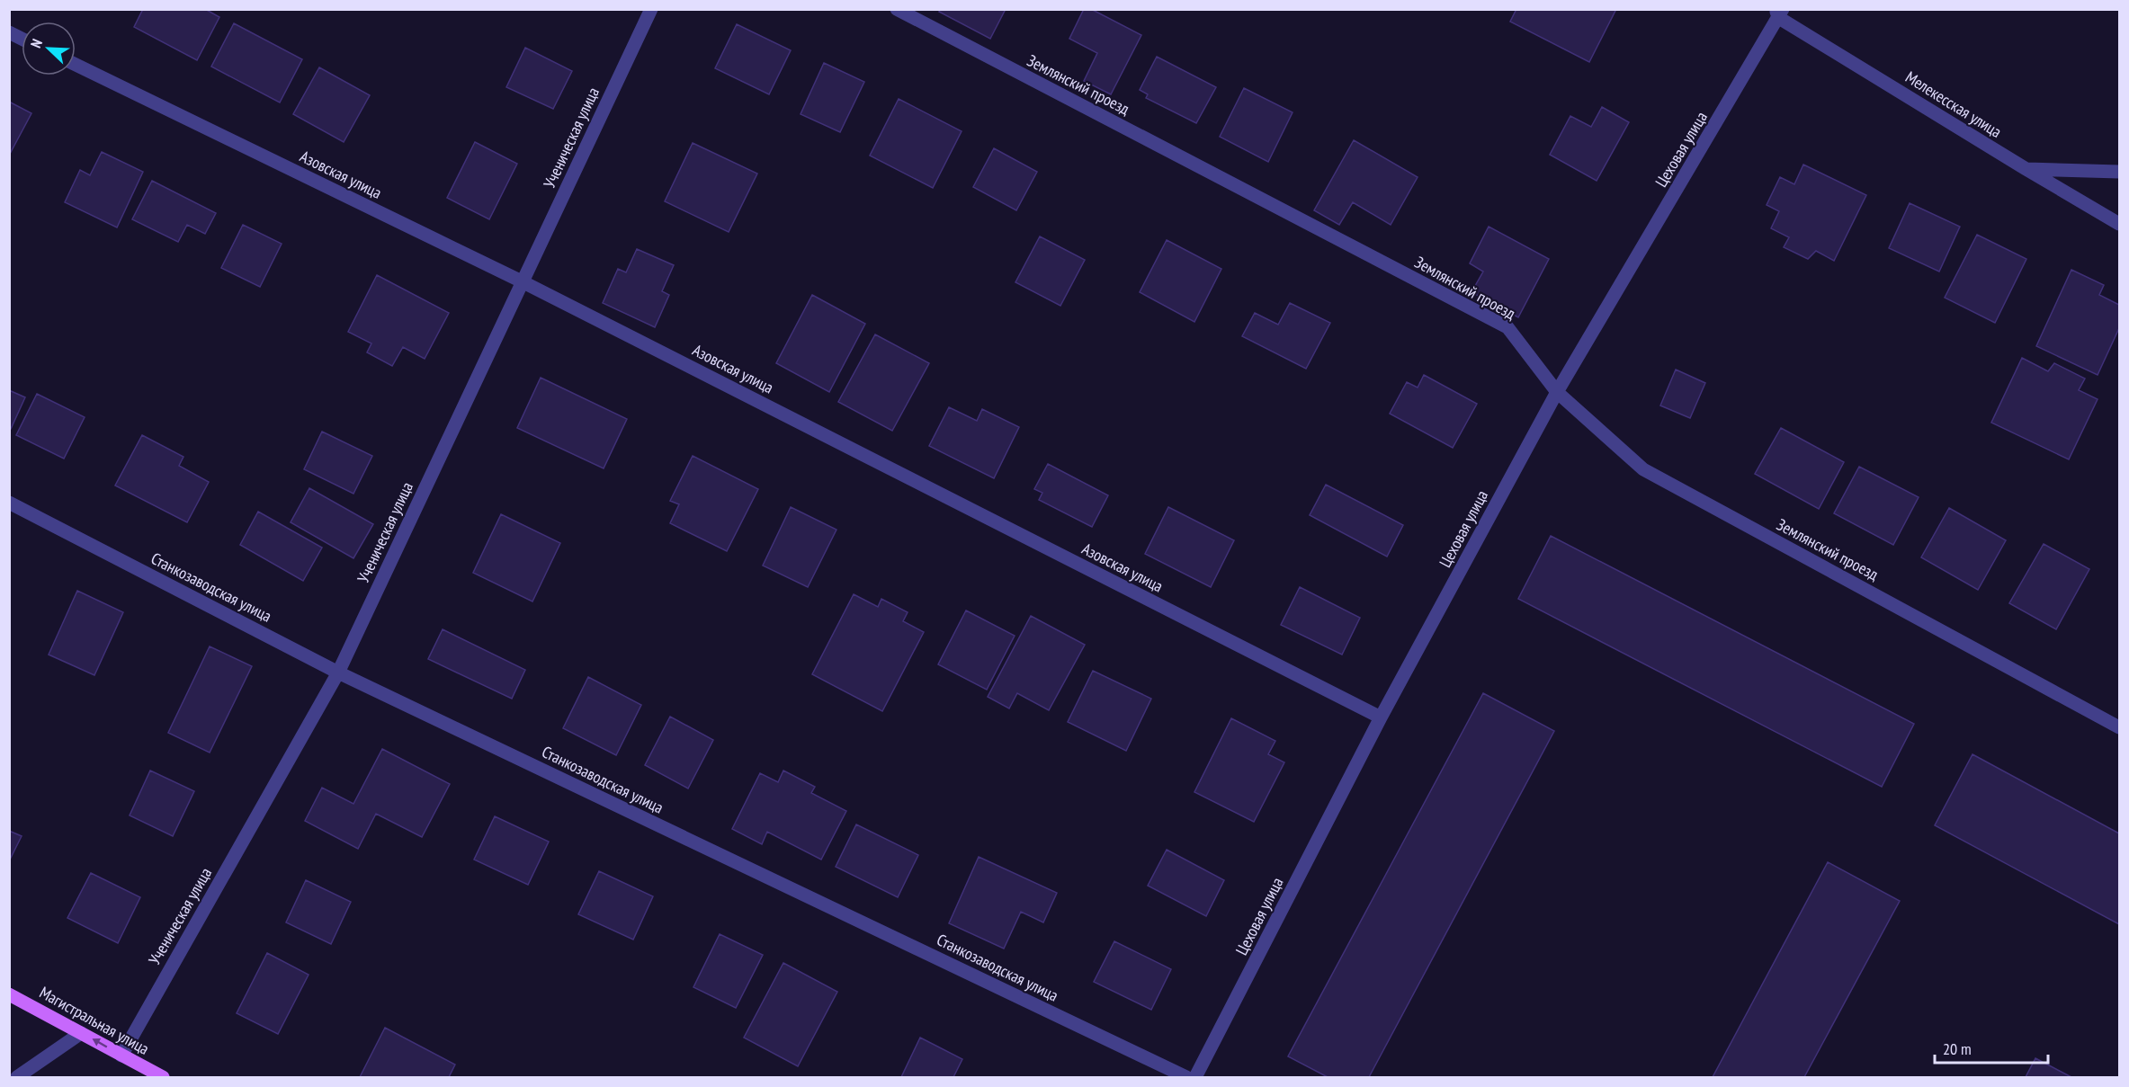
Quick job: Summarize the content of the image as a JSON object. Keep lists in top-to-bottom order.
{
  "streets": {
    "main road": ["Магистральная улица"],
    "street": [
      "Землянский проезд",
      "Мелекесская улица",
      "Ученическая улица",
      "Цеховая улица",
      "Азовская улица",
      "Станкозаводская улица"
    ]
  },
  "crossings": [
    ["Землянский проезд", "Цеховая улица"],
    ["Мелекесская улица", "Цеховая улица"],
    ["Ученическая улица", "Азовская улица"],
    ["Ученическая улица", "Станкозаводская улица"],
    ["Ученическая улица", "Магистральная улица"],
    ["Цеховая улица", "Азовская улица"]
  ],
  "scale_bar": "20 m",
  "north": "top left"
}
